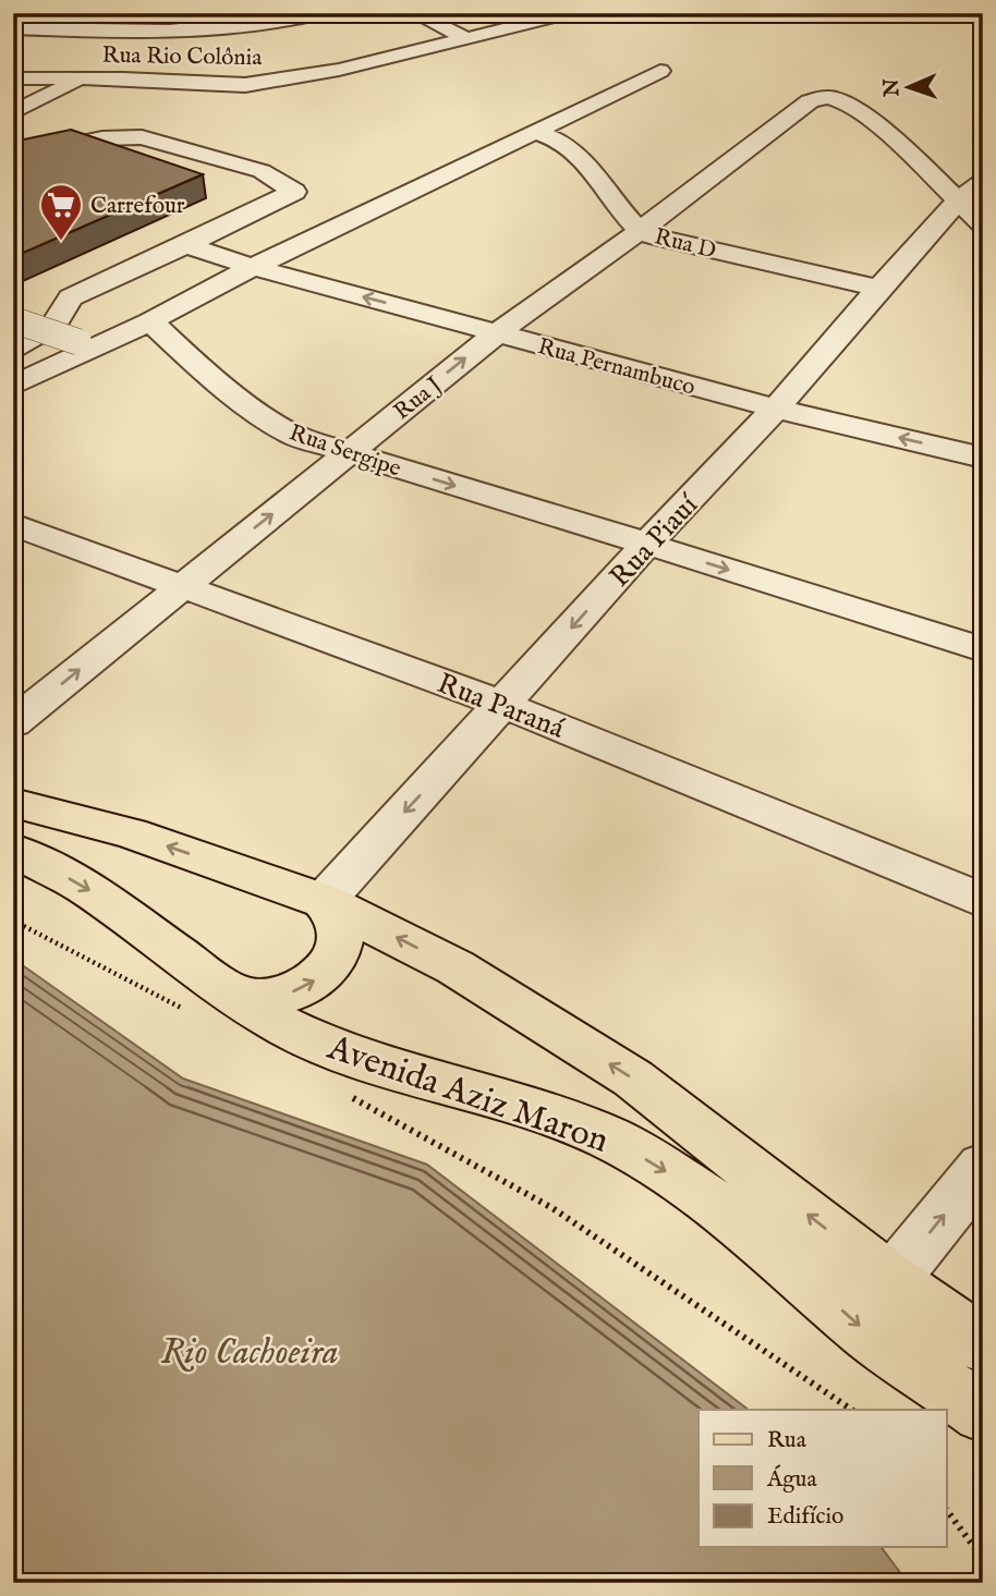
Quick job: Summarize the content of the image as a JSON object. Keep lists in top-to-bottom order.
{
  "streets": {
    "main road": ["Avenida Aziz Maron"],
    "street": [
      "Rua Rio Colônia",
      "Rua D",
      "Rua Pernambuco",
      "Rua J",
      "Rua Sergipe",
      "Rua Piauí",
      "Rua Paraná"
    ]
  },
  "crossings": [
    ["Rua D", "Rua J"],
    ["Rua D", "Rua Piauí"],
    ["Rua Pernambuco", "Rua J"],
    ["Rua Pernambuco", "Rua Piauí"],
    ["Rua J", "Rua Sergipe"],
    ["Rua J", "Rua Piauí"],
    ["Rua J", "Rua Paraná"],
    ["Rua Sergipe", "Rua Piauí"],
    ["Rua Piauí", "Rua Paraná"]
  ],
  "one_way": ["Rua Pernambuco", "Rua Sergipe", "Rua Piauí"],
  "water": ["Rio Cachoeira"],
  "places": {
    "supermarket": ["Carrefour"]
  },
  "legend": ["Rua", "Água", "Edifício"],
  "north": "left"
}
